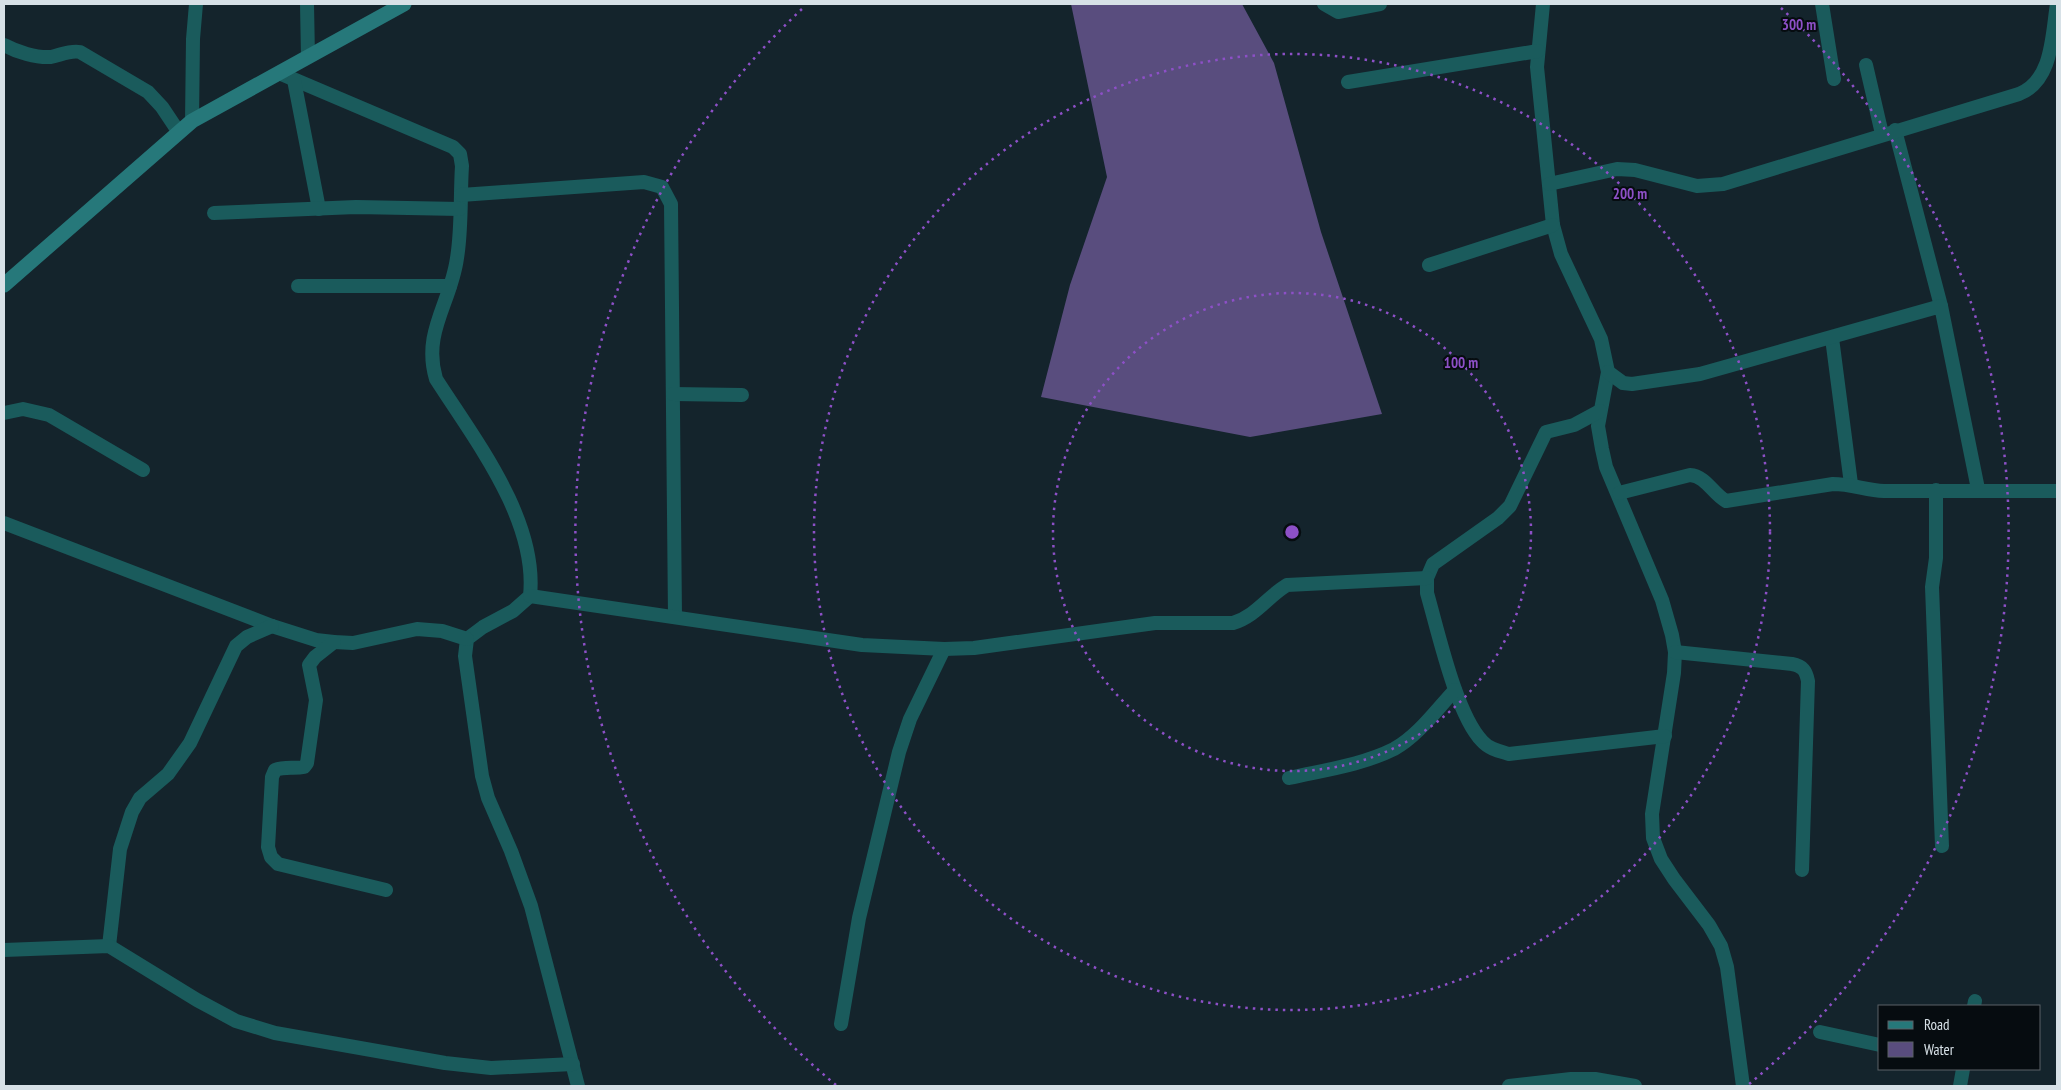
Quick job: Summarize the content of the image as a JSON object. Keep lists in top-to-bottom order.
{
  "legend": ["Road", "Water"],
  "rings": ["300 m", "200 m", "100 m"]
}
